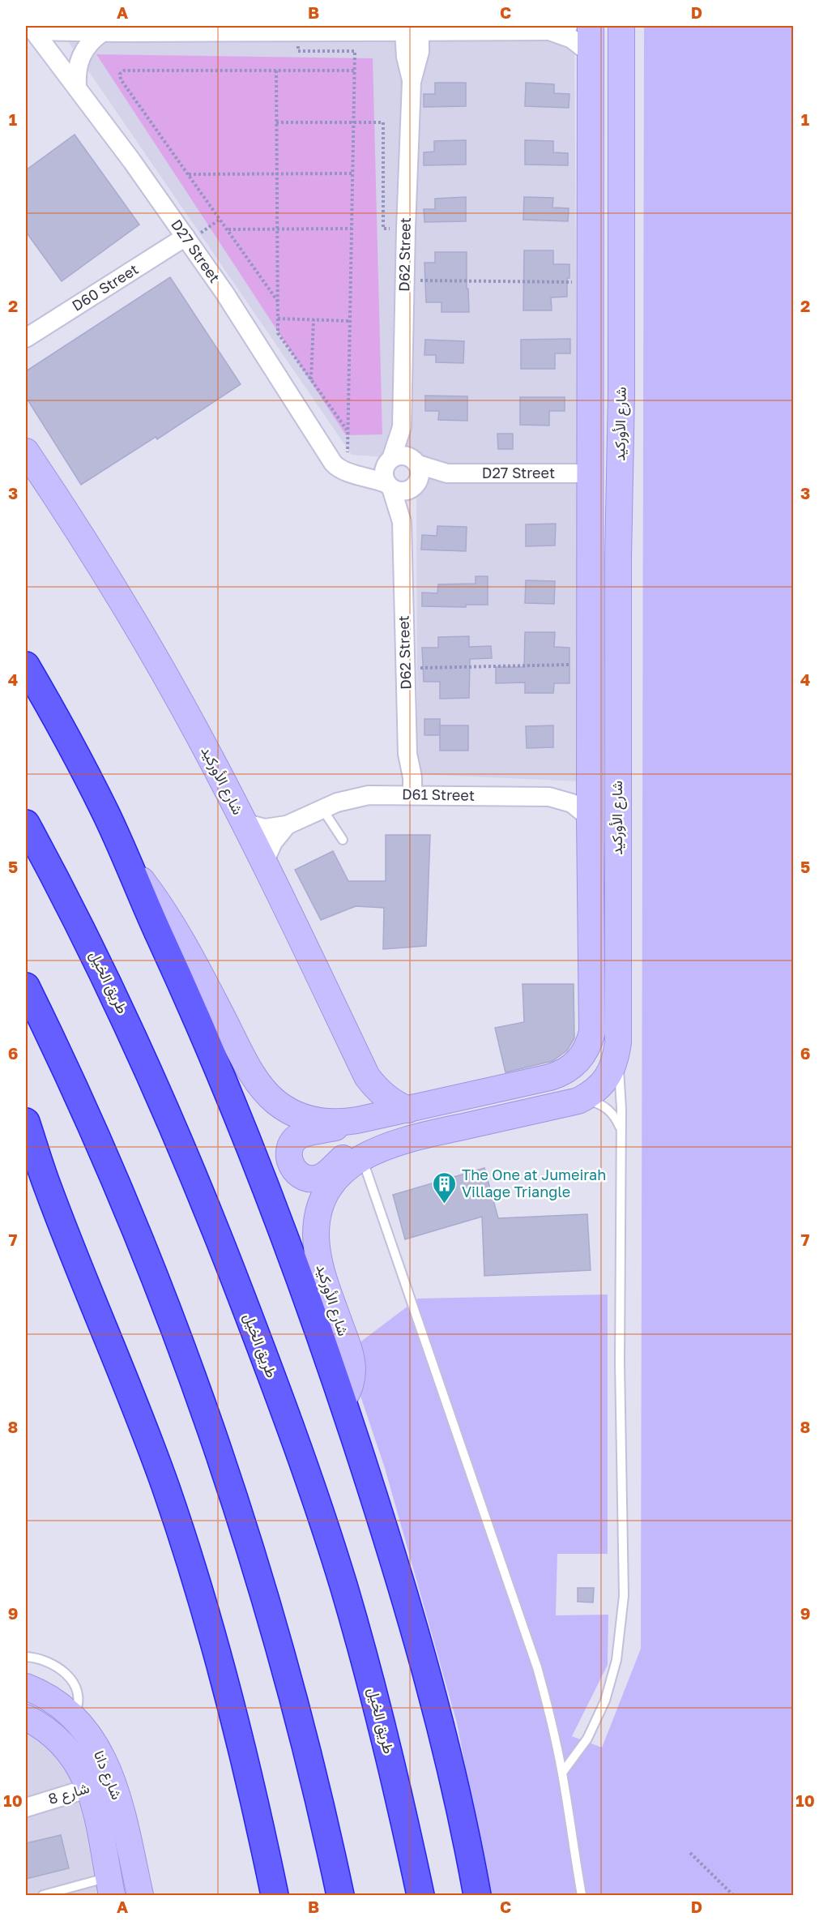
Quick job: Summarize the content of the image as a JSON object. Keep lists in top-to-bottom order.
{
  "streets": {
    "highway": ["طريق الخيل"],
    "street": [
      "D27 Street",
      "D62 Street",
      "D60 Street",
      "شارع الأوركيد",
      "D61 Street",
      "شارع دانا",
      "شارع 8"
    ]
  },
  "crossings": [
    ["D27 Street", "D62 Street"],
    ["D27 Street", "D60 Street"],
    ["D27 Street", "شارع الأوركيد"],
    ["D62 Street", "D61 Street"],
    ["شارع الأوركيد", "D61 Street"],
    ["شارع دانا", "شارع 8"]
  ],
  "places": {
    "building": ["The One at Jumeirah Village Triangle"]
  },
  "grid": {
    "columns": [
      "A",
      "B",
      "C",
      "D"
    ],
    "rows": [
      "1",
      "2",
      "3",
      "4",
      "5",
      "6",
      "7",
      "8",
      "9",
      "10"
    ]
  }
}
